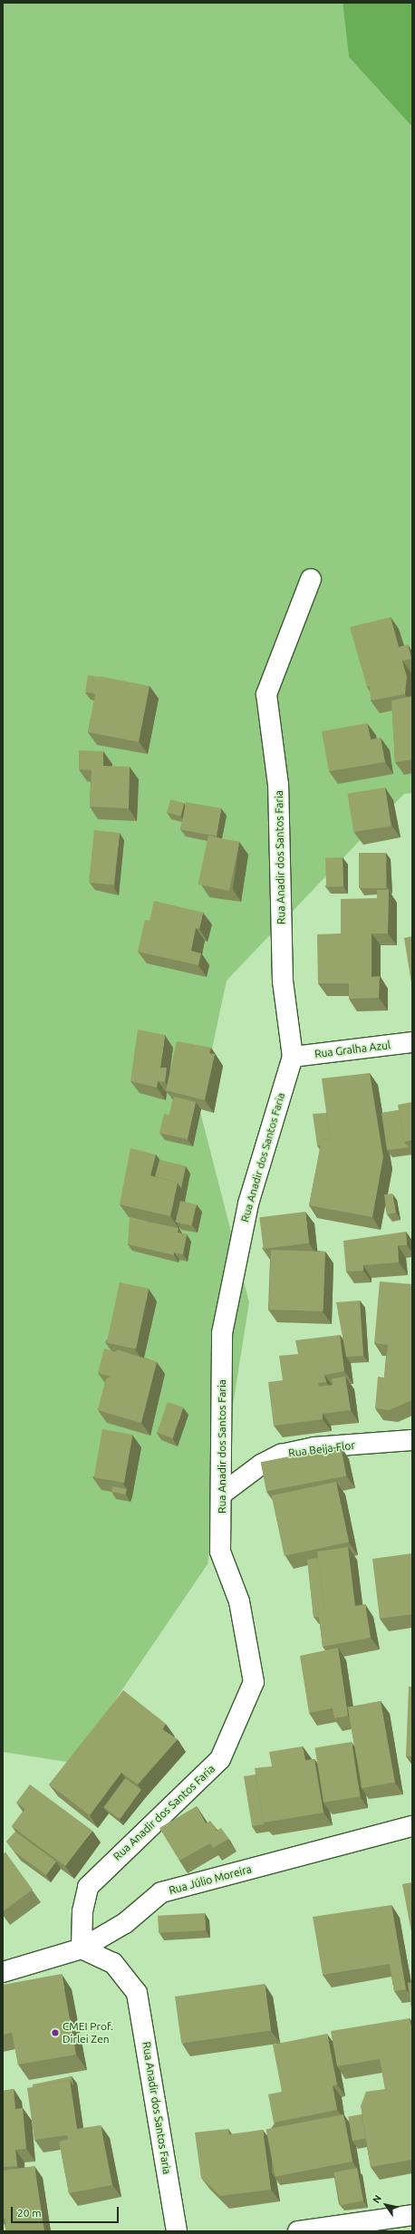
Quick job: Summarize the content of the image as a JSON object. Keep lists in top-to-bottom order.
{
  "streets": {
    "street": [
      "Rua Anadir dos Santos Faria",
      "Rua Gralha Azul",
      "Rua Beija-Flor",
      "Rua Júlio Moreira"
    ]
  },
  "crossings": [
    ["Rua Anadir dos Santos Faria", "Rua Gralha Azul"],
    ["Rua Anadir dos Santos Faria", "Rua Beija-Flor"],
    ["Rua Anadir dos Santos Faria", "Rua Júlio Moreira"]
  ],
  "places": ["CMEI Prof. Dirlei Zen"],
  "scale_bar": "20 m",
  "north": "top left"
}
